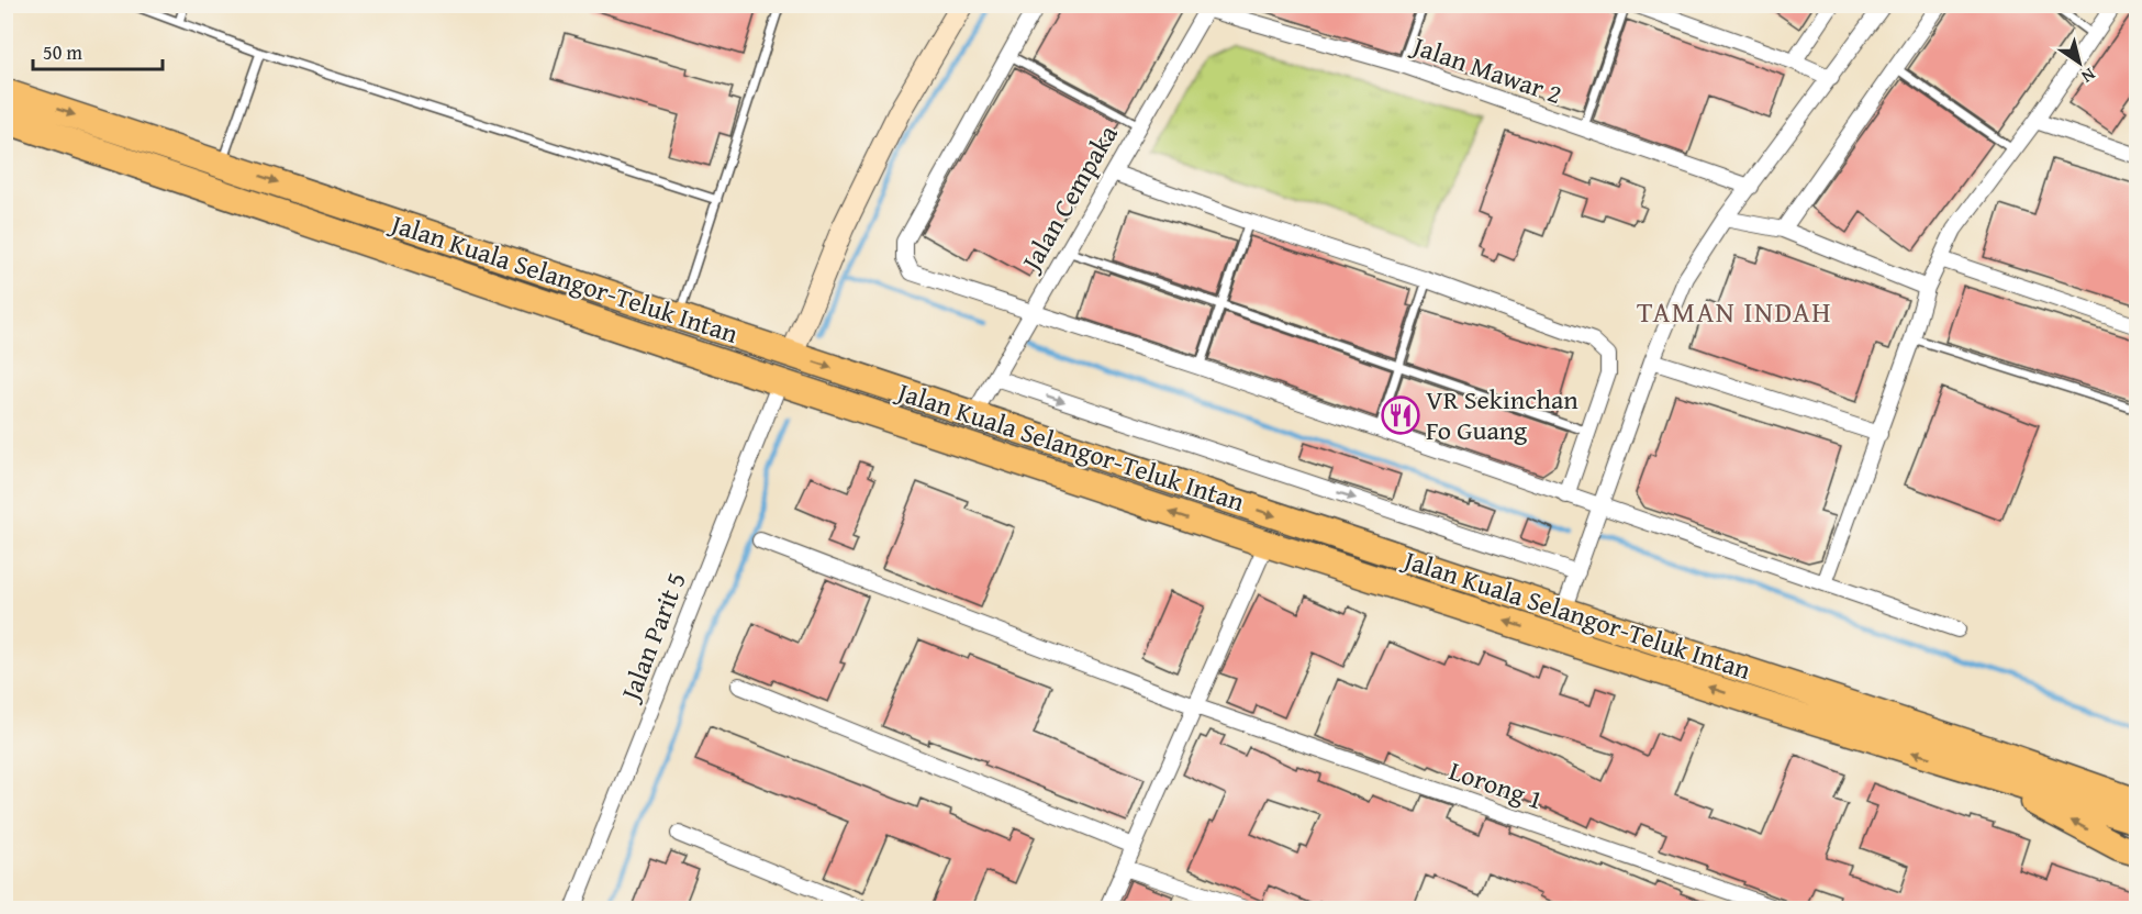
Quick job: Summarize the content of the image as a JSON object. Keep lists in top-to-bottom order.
{
  "streets": {
    "highway": ["Jalan Kuala Selangor-Teluk Intan"],
    "street": [
      "Jalan Mawar 2",
      "Jalan Cempaka",
      "Jalan Parit 5",
      "Lorong 1"
    ]
  },
  "crossings": [
    ["Jalan Mawar 2", "Jalan Cempaka"],
    ["Jalan Cempaka", "Jalan Kuala Selangor-Teluk Intan"],
    ["Jalan Kuala Selangor-Teluk Intan", "Jalan Parit 5"]
  ],
  "districts": ["TAMAN INDAH"],
  "places": {
    "restaurant": ["VR Sekinchan Fo Guang"]
  },
  "scale_bar": "50 m",
  "north": "bottom right"
}
